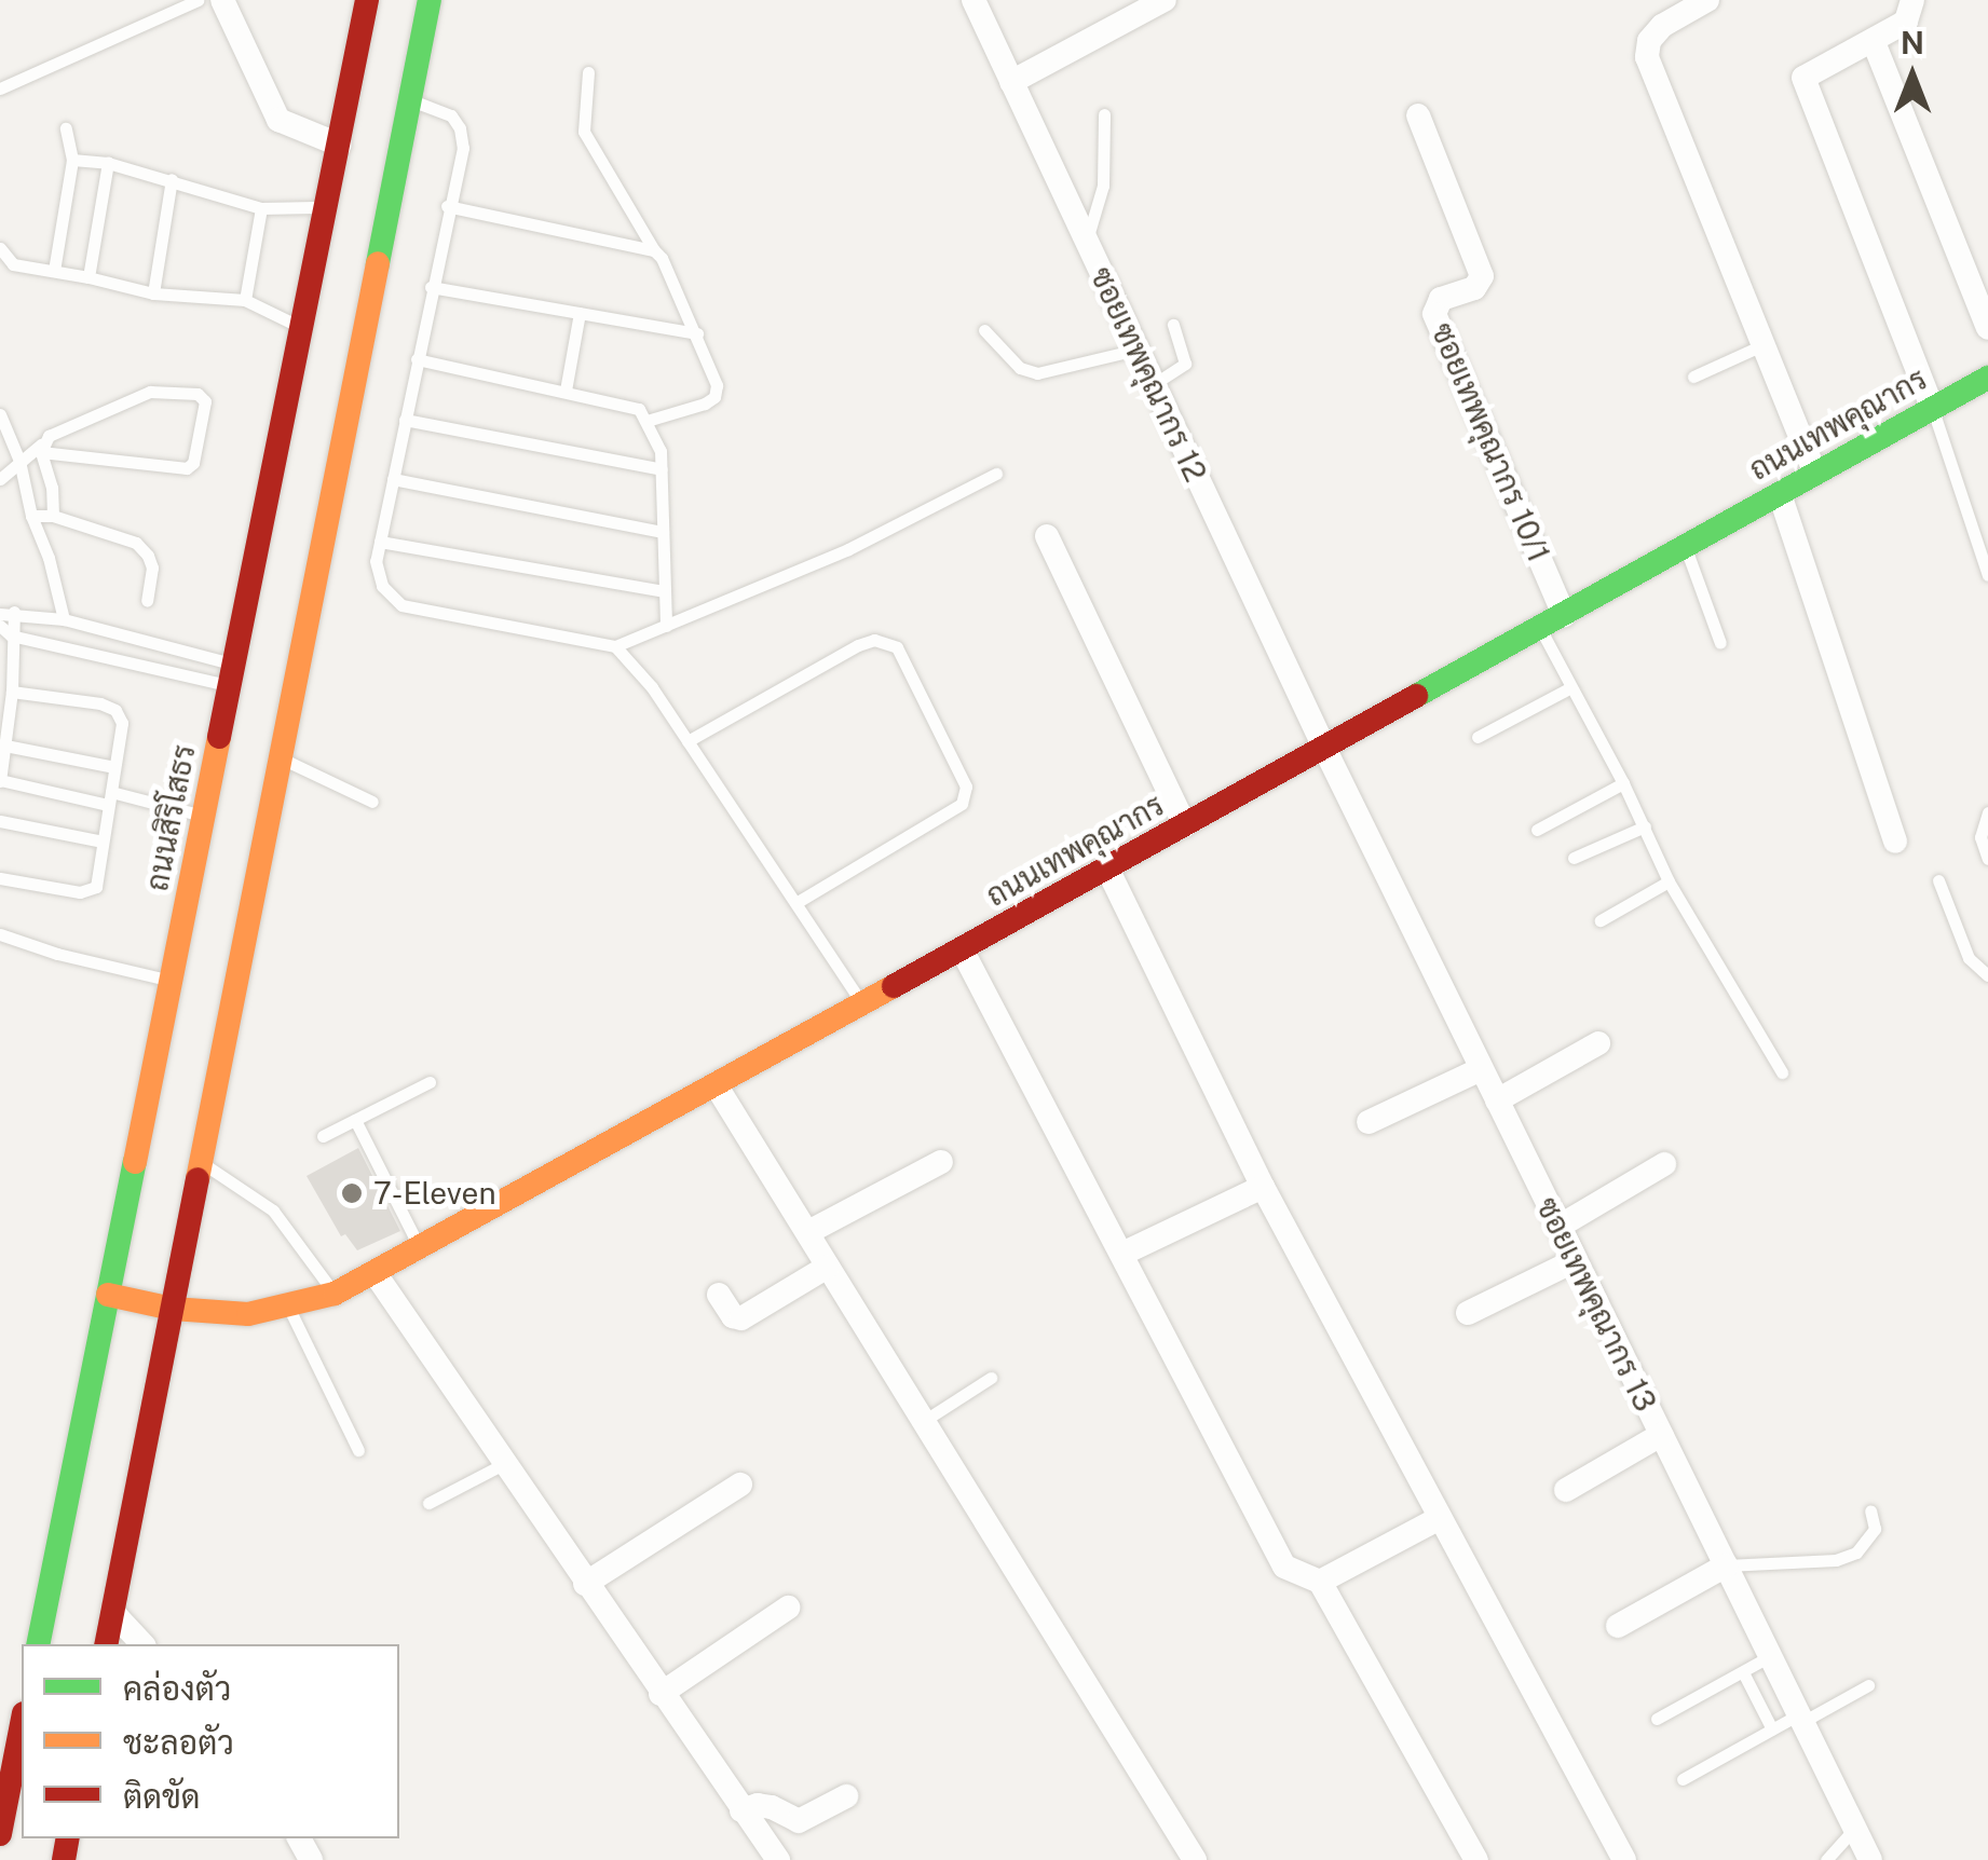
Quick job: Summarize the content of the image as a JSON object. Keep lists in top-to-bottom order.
{
  "streets": {
    "main road": ["ถนนเทพคุณากร", "ถนนสิริโสธร"],
    "street": ["ซอยเทพคุณากร 12", "ซอยเทพคุณากร 10/1", "ซอยเทพคุณากร 13"]
  },
  "crossings": [
    ["ซอยเทพคุณากร 12", "ถนนเทพคุณากร"],
    ["ซอยเทพคุณากร 12", "ซอยเทพคุณากร 13"],
    ["ถนนเทพคุณากร", "ซอยเทพคุณากร 10/1"],
    ["ถนนเทพคุณากร", "ถนนสิริโสธร"],
    ["ถนนเทพคุณากร", "ซอยเทพคุณากร 13"]
  ],
  "places": ["7-Eleven"],
  "legend": ["คล่องตัว", "ชะลอตัว", "ติดขัด"],
  "north": "top"
}
